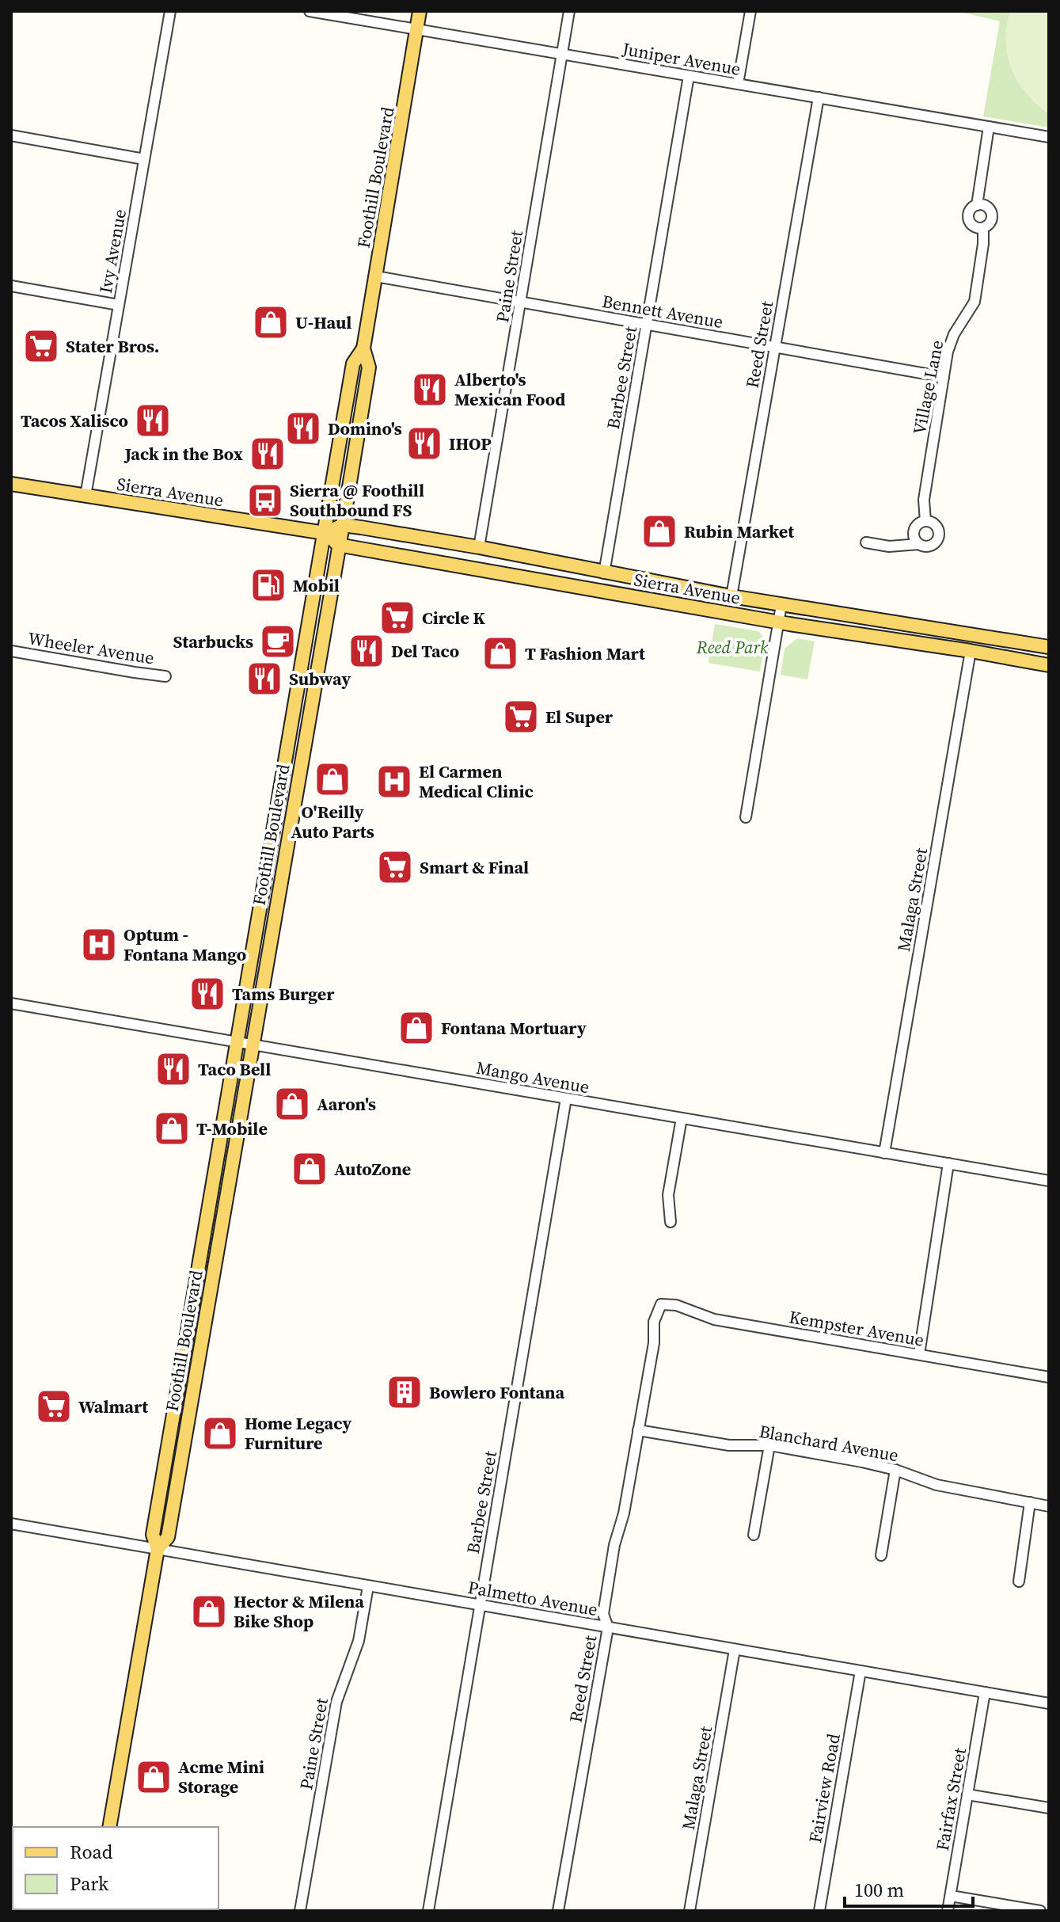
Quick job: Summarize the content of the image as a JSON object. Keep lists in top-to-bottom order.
{
  "streets": {
    "main road": ["Foothill Boulevard", "Sierra Avenue"],
    "street": [
      "Juniper Avenue",
      "Ivy Avenue",
      "Paine Street",
      "Bennett Avenue",
      "Reed Street",
      "Barbee Street",
      "Village Lane",
      "Wheeler Avenue",
      "Malaga Street",
      "Mango Avenue",
      "Kempster Avenue",
      "Blanchard Avenue",
      "Palmetto Avenue",
      "Fairview Road",
      "Fairfax Street"
    ]
  },
  "crossings": [
    ["Juniper Avenue", "Foothill Boulevard"],
    ["Juniper Avenue", "Paine Street"],
    ["Juniper Avenue", "Reed Street"],
    ["Juniper Avenue", "Barbee Street"],
    ["Foothill Boulevard", "Bennett Avenue"],
    ["Foothill Boulevard", "Sierra Avenue"],
    ["Foothill Boulevard", "Mango Avenue"],
    ["Foothill Boulevard", "Palmetto Avenue"],
    ["Ivy Avenue", "Sierra Avenue"],
    ["Paine Street", "Bennett Avenue"],
    ["Paine Street", "Sierra Avenue"],
    ["Paine Street", "Palmetto Avenue"],
    ["Bennett Avenue", "Reed Street"],
    ["Bennett Avenue", "Barbee Street"],
    ["Bennett Avenue", "Village Lane"],
    ["Reed Street", "Sierra Avenue"],
    ["Reed Street", "Kempster Avenue"],
    ["Reed Street", "Blanchard Avenue"],
    ["Reed Street", "Palmetto Avenue"],
    ["Barbee Street", "Sierra Avenue"],
    ["Barbee Street", "Mango Avenue"],
    ["Barbee Street", "Palmetto Avenue"],
    ["Sierra Avenue", "Malaga Street"],
    ["Malaga Street", "Mango Avenue"],
    ["Malaga Street", "Palmetto Avenue"],
    ["Palmetto Avenue", "Fairview Road"],
    ["Palmetto Avenue", "Fairfax Street"]
  ],
  "parks": ["Reed Park"],
  "places": {
    "shop": [
      "U-Haul",
      "Rubin Market",
      "T Fashion Mart",
      "O'Reilly Auto Parts",
      "Fontana Mortuary",
      "Aaron's",
      "T-Mobile",
      "AutoZone",
      "Home Legacy Furniture",
      "Hector & Milena Bike Shop",
      "Acme Mini Storage"
    ],
    "supermarket": [
      "Stater Bros.",
      "Circle K",
      "El Super",
      "Smart & Final",
      "Walmart"
    ],
    "restaurant": [
      "Alberto's Mexican Food",
      "Tacos Xalisco",
      "Domino's",
      "IHOP",
      "Jack in the Box",
      "Del Taco",
      "Subway",
      "Tams Burger",
      "Taco Bell"
    ],
    "bus stop": ["Sierra @ Foothill Southbound FS"],
    "fuel station": ["Mobil"],
    "cafe": ["Starbucks"],
    "hospital": ["El Carmen Medical Clinic", "Optum - Fontana Mango"],
    "building": ["Bowlero Fontana"]
  },
  "legend": ["Road", "Park"],
  "scale_bar": "100 m"
}
